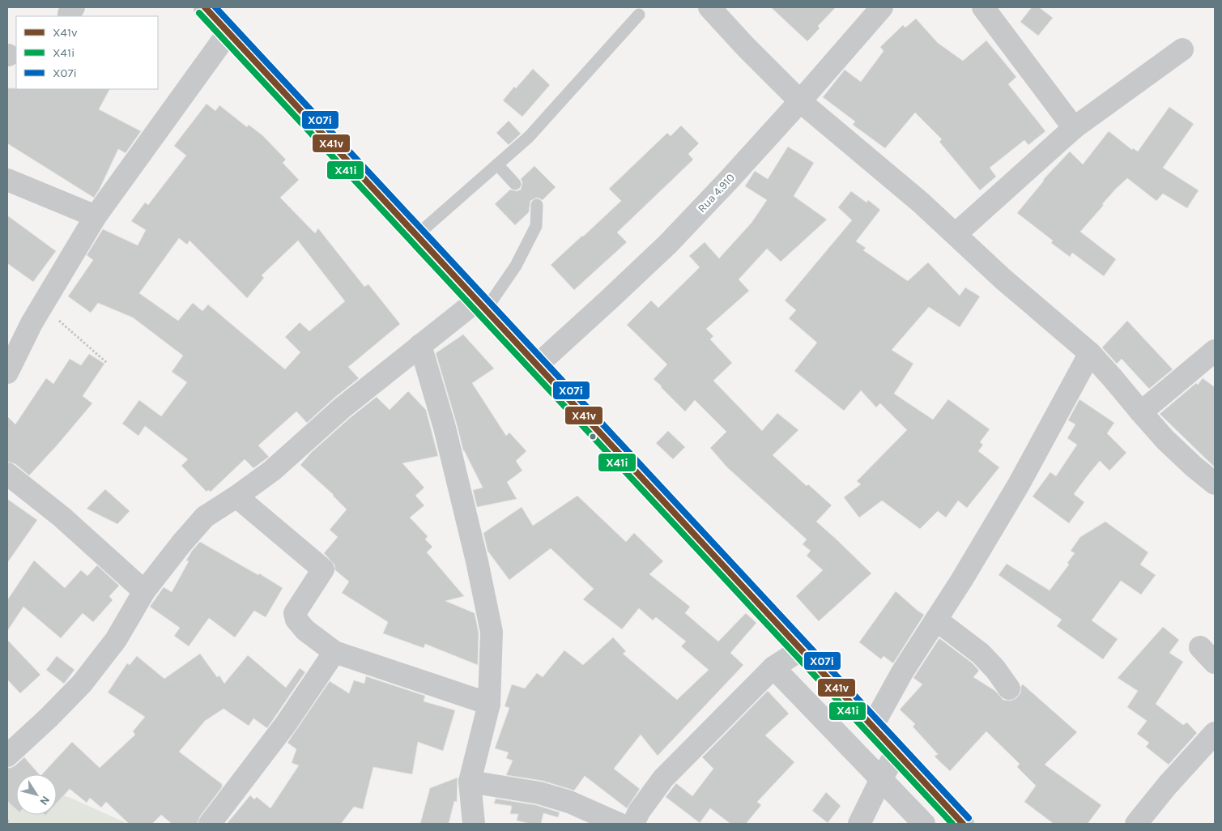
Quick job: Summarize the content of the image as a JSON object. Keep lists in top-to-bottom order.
{
  "streets": {
    "street": ["Rua 4.910"]
  },
  "lines": ["transit line X41v", "transit line X07i", "transit line X41i"],
  "legend": ["X41v", "X41i", "X07i"],
  "north": "bottom right"
}
